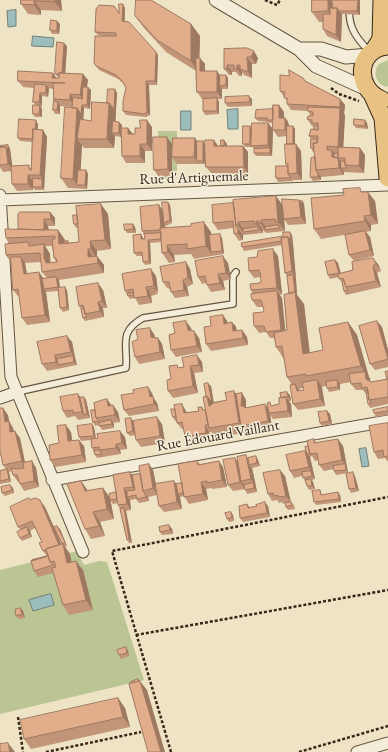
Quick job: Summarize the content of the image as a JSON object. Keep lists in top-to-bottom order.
{
  "streets": {
    "street": ["Rue d'Artiguemale", "Rue Édouard Vaillant"]
  }
}
